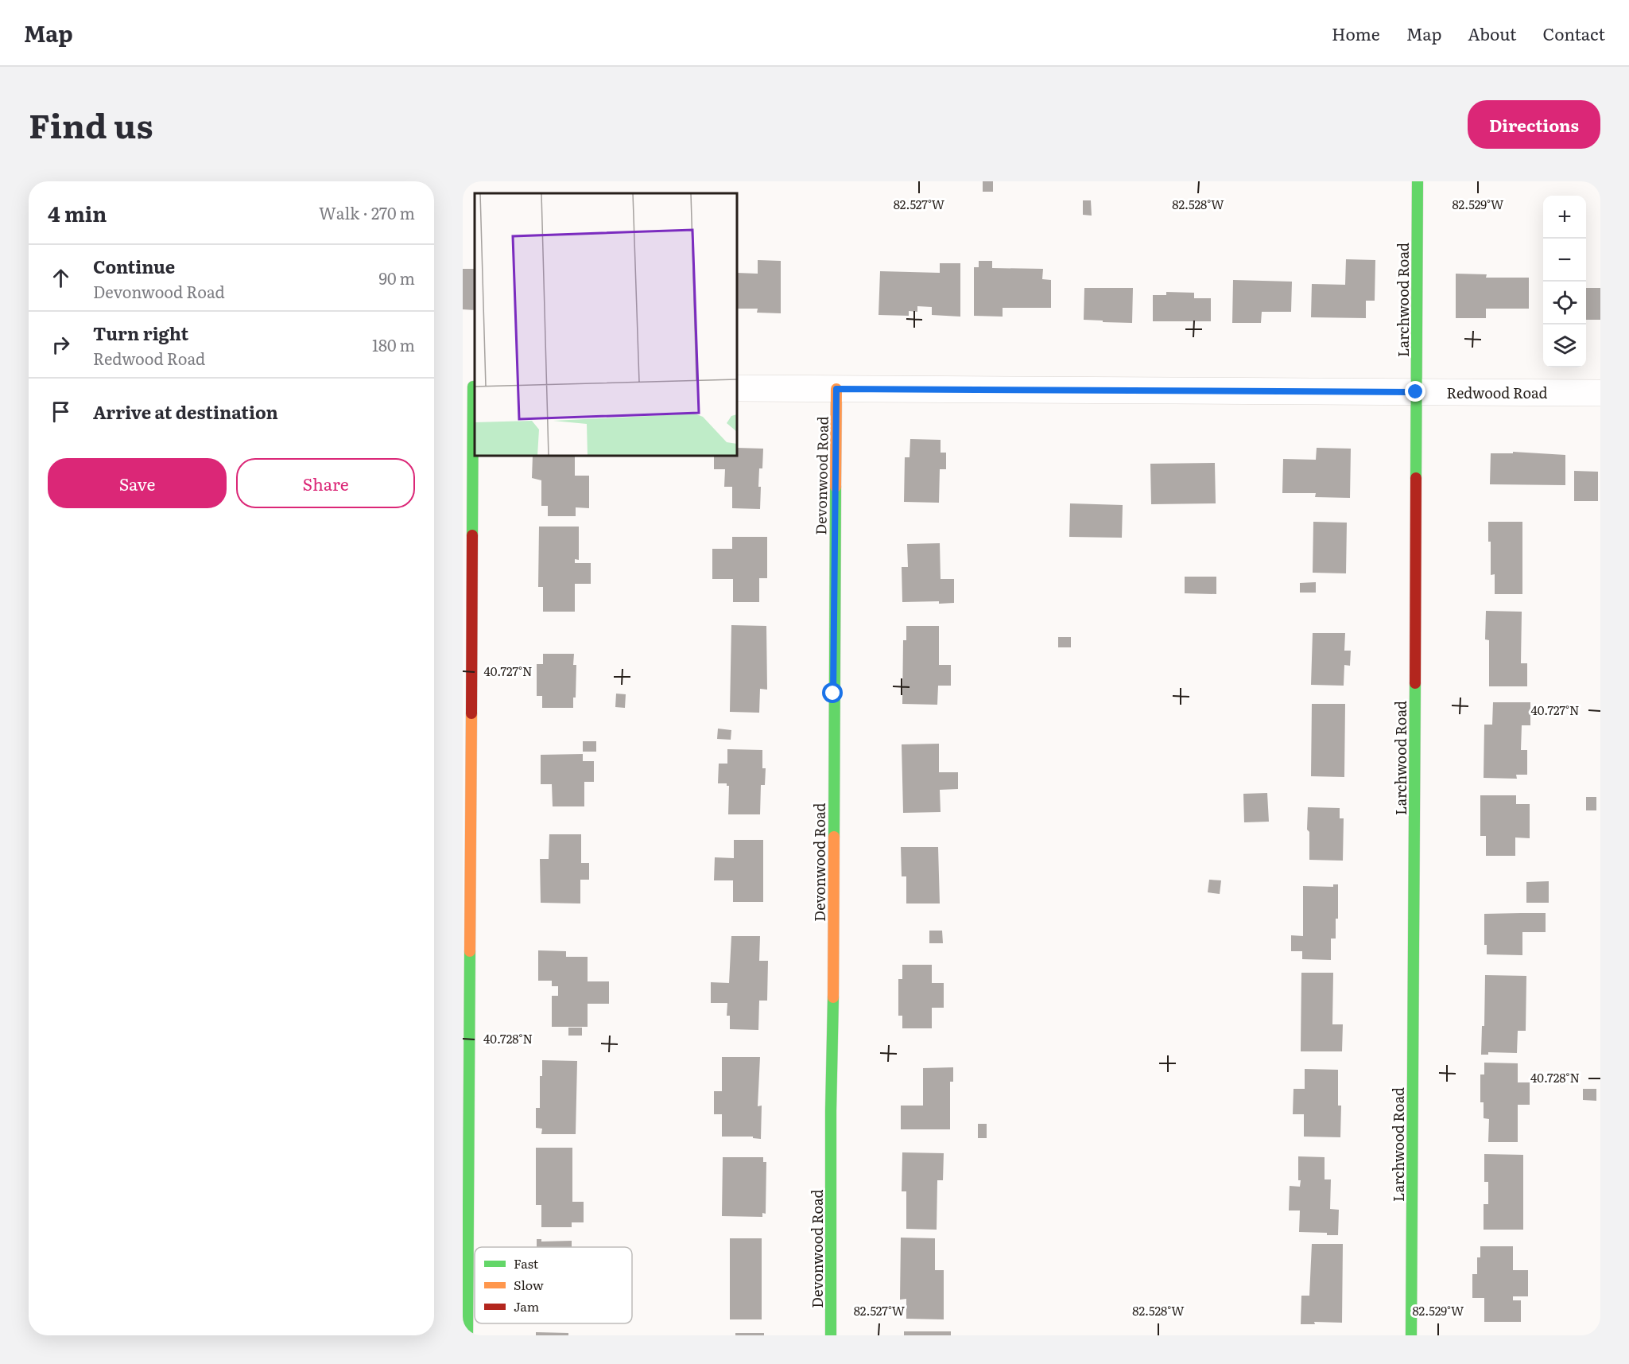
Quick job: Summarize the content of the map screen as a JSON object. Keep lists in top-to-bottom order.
{
  "streets": {
    "street": ["Larchwood Road", "Redwood Road", "Devonwood Road"]
  },
  "crossings": [
    ["Larchwood Road", "Redwood Road"],
    ["Redwood Road", "Devonwood Road"]
  ],
  "legend": ["Fast", "Slow", "Jam"],
  "page": {
    "header": "Map",
    "nav": [
      "Home",
      "Map",
      "About",
      "Contact"
    ],
    "title": "Find us",
    "buttons": [
      "Directions",
      ["Save", "Share"]
    ],
    "heading": ["4 min", "Walk · 270 m"],
    "map_buttons": ["+", "−"],
    "list": [
      ["Continue", "Devonwood Road", "90 m"],
      ["Turn right", "Redwood Road", "180 m"],
      "Arrive at destination"
    ]
  },
  "coordinates": [
    "82.527°W",
    "82.528°W",
    "82.529°W",
    "40.727°N",
    "40.728°N"
  ]
}
